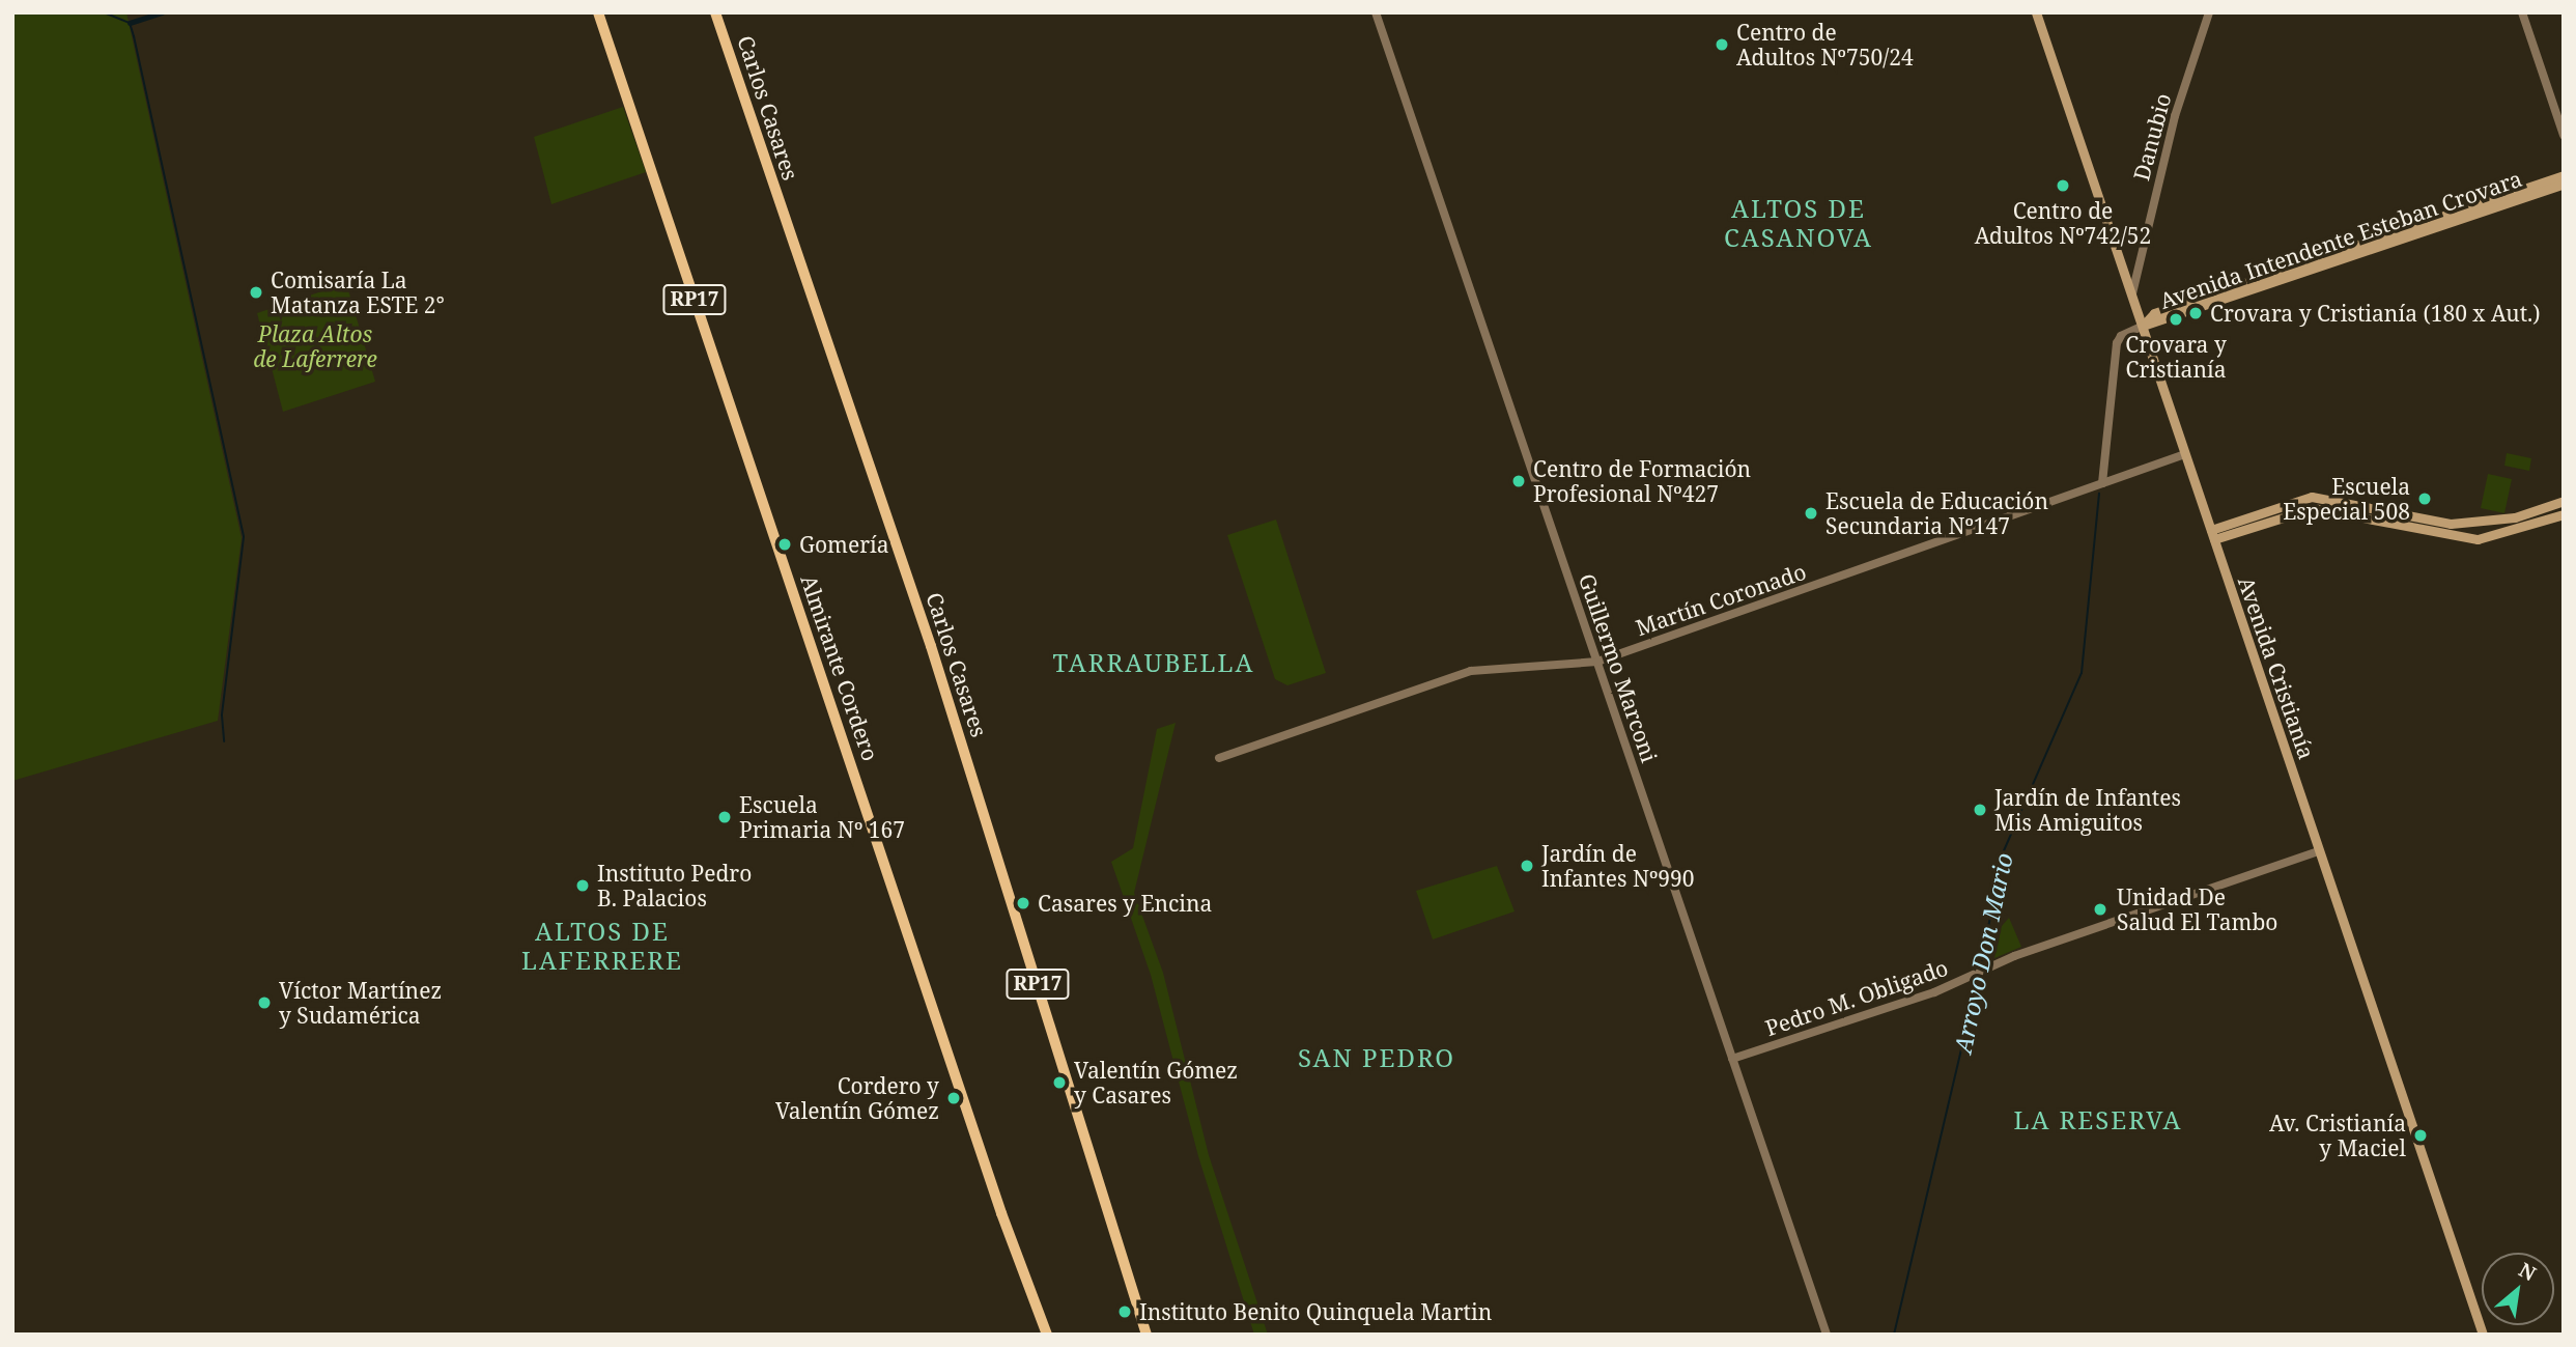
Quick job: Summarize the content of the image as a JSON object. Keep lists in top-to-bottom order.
{
  "streets": {
    "main road": [
      "Carlos Casares",
      "Avenida Intendente Esteban Crovara",
      "RP17",
      "Almirante Cordero",
      "Avenida Cristianía"
    ],
    "street": [
      "Danubio",
      "Martín Coronado",
      "Guillermo Marconi",
      "Pedro M. Obligado"
    ]
  },
  "crossings": [
    ["Danubio", "Avenida Cristianía"],
    ["Avenida Intendente Esteban Crovara", "Avenida Cristianía"],
    ["Martín Coronado", "Guillermo Marconi"],
    ["Martín Coronado", "Avenida Cristianía"],
    ["Guillermo Marconi", "Pedro M. Obligado"],
    ["Avenida Cristianía", "Pedro M. Obligado"]
  ],
  "districts": [
    "ALTOS DE CASANOVA",
    "TARRAUBELLA",
    "ALTOS DE LAFERRERE",
    "SAN PEDRO",
    "LA RESERVA"
  ],
  "water": ["Arroyo Don Mario"],
  "parks": ["Plaza Altos de Laferrere"],
  "places": [
    "Centro de Adultos Nº750/24",
    "Centro de Adultos Nº742/52",
    "Comisaría La Matanza ESTE 2°",
    "Crovara y Cristianía (180 x Aut.)",
    "Crovara y Cristianía",
    "Centro de Formación Profesional Nº427",
    "Escuela Especial 508",
    "Escuela de Educación Secundaria Nº147",
    "Gomería",
    "Jardín de Infantes Mis Amiguitos",
    "Escuela Primaria Nº 167",
    "Jardín de Infantes Nº990",
    "Instituto Pedro B. Palacios",
    "Casares y Encina",
    "Unidad De Salud El Tambo",
    "Víctor Martínez y Sudamérica",
    "Valentín Gómez y Casares",
    "Cordero y Valentín Gómez",
    "Av. Cristianía y Maciel",
    "Instituto Benito Quinquela Martin"
  ],
  "north": "top right"
}
